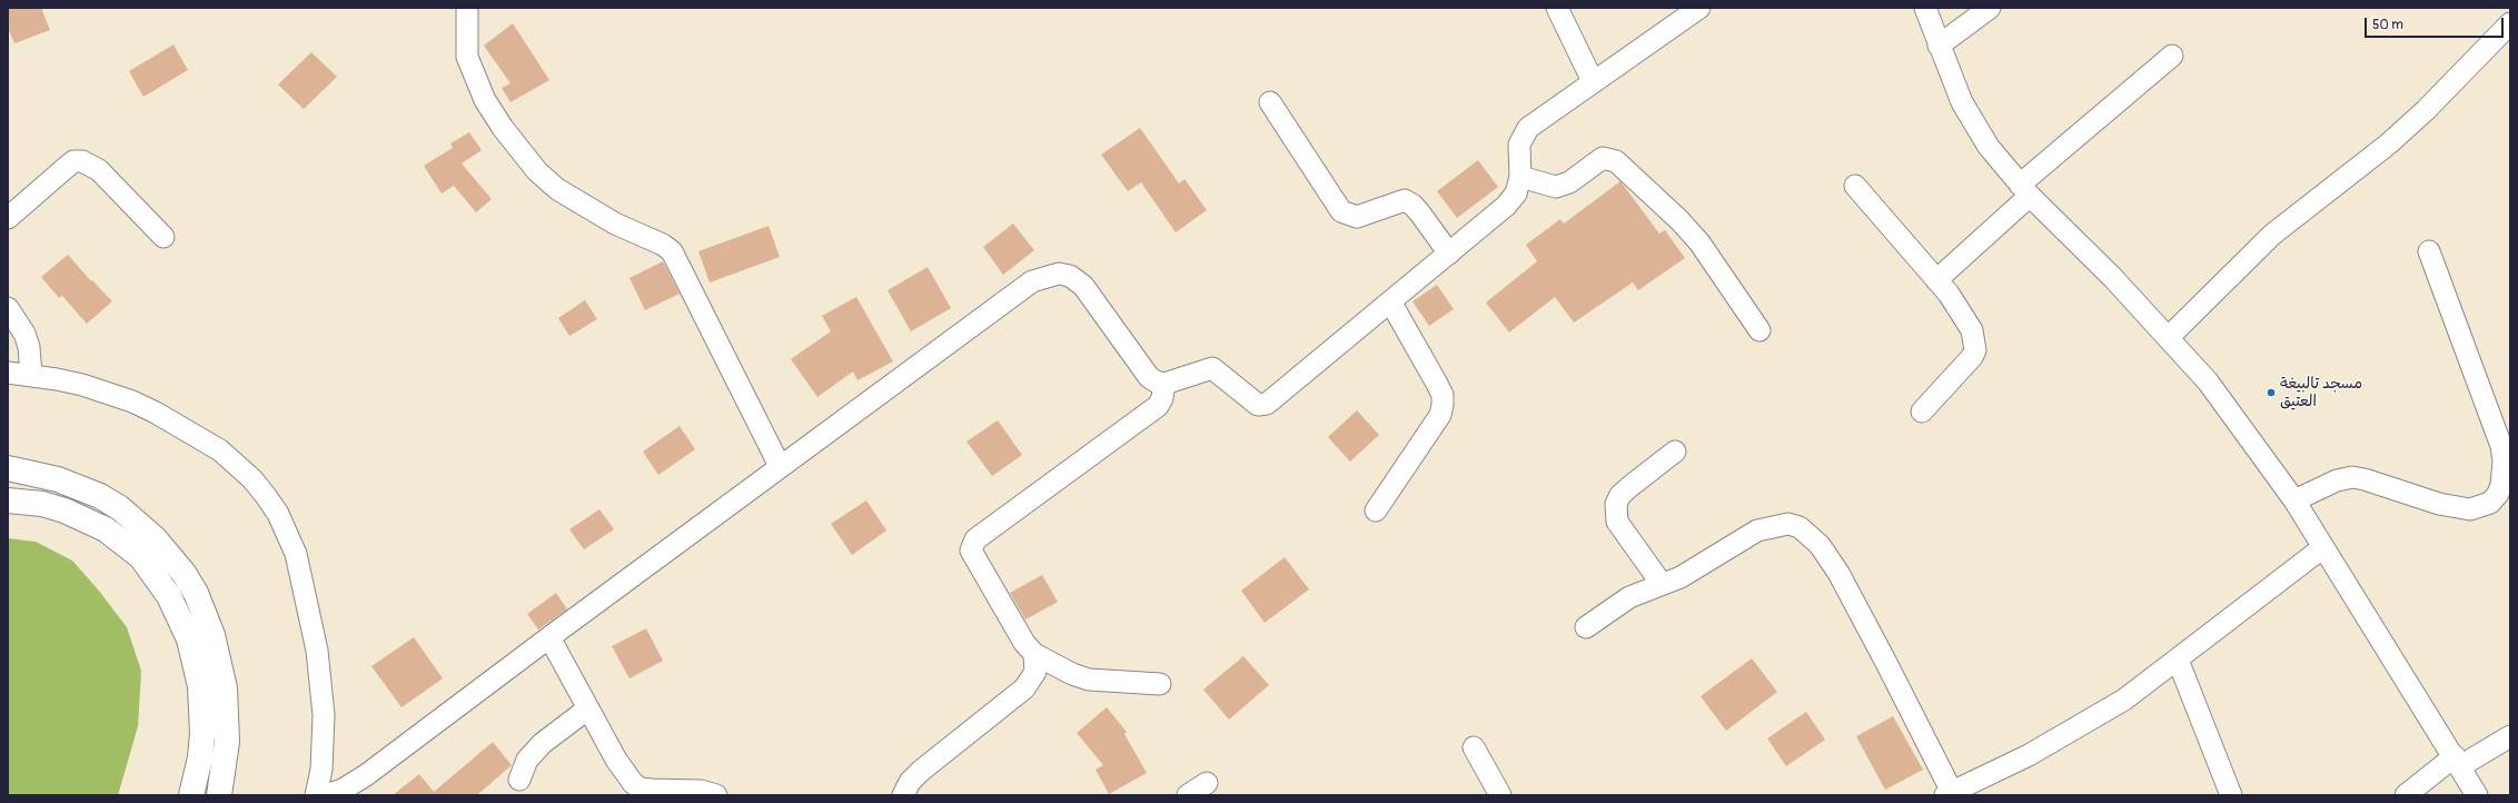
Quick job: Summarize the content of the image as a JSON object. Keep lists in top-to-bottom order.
{
  "places": ["مسجد تالبيغة العتيق"],
  "scale_bar": "50 m"
}
